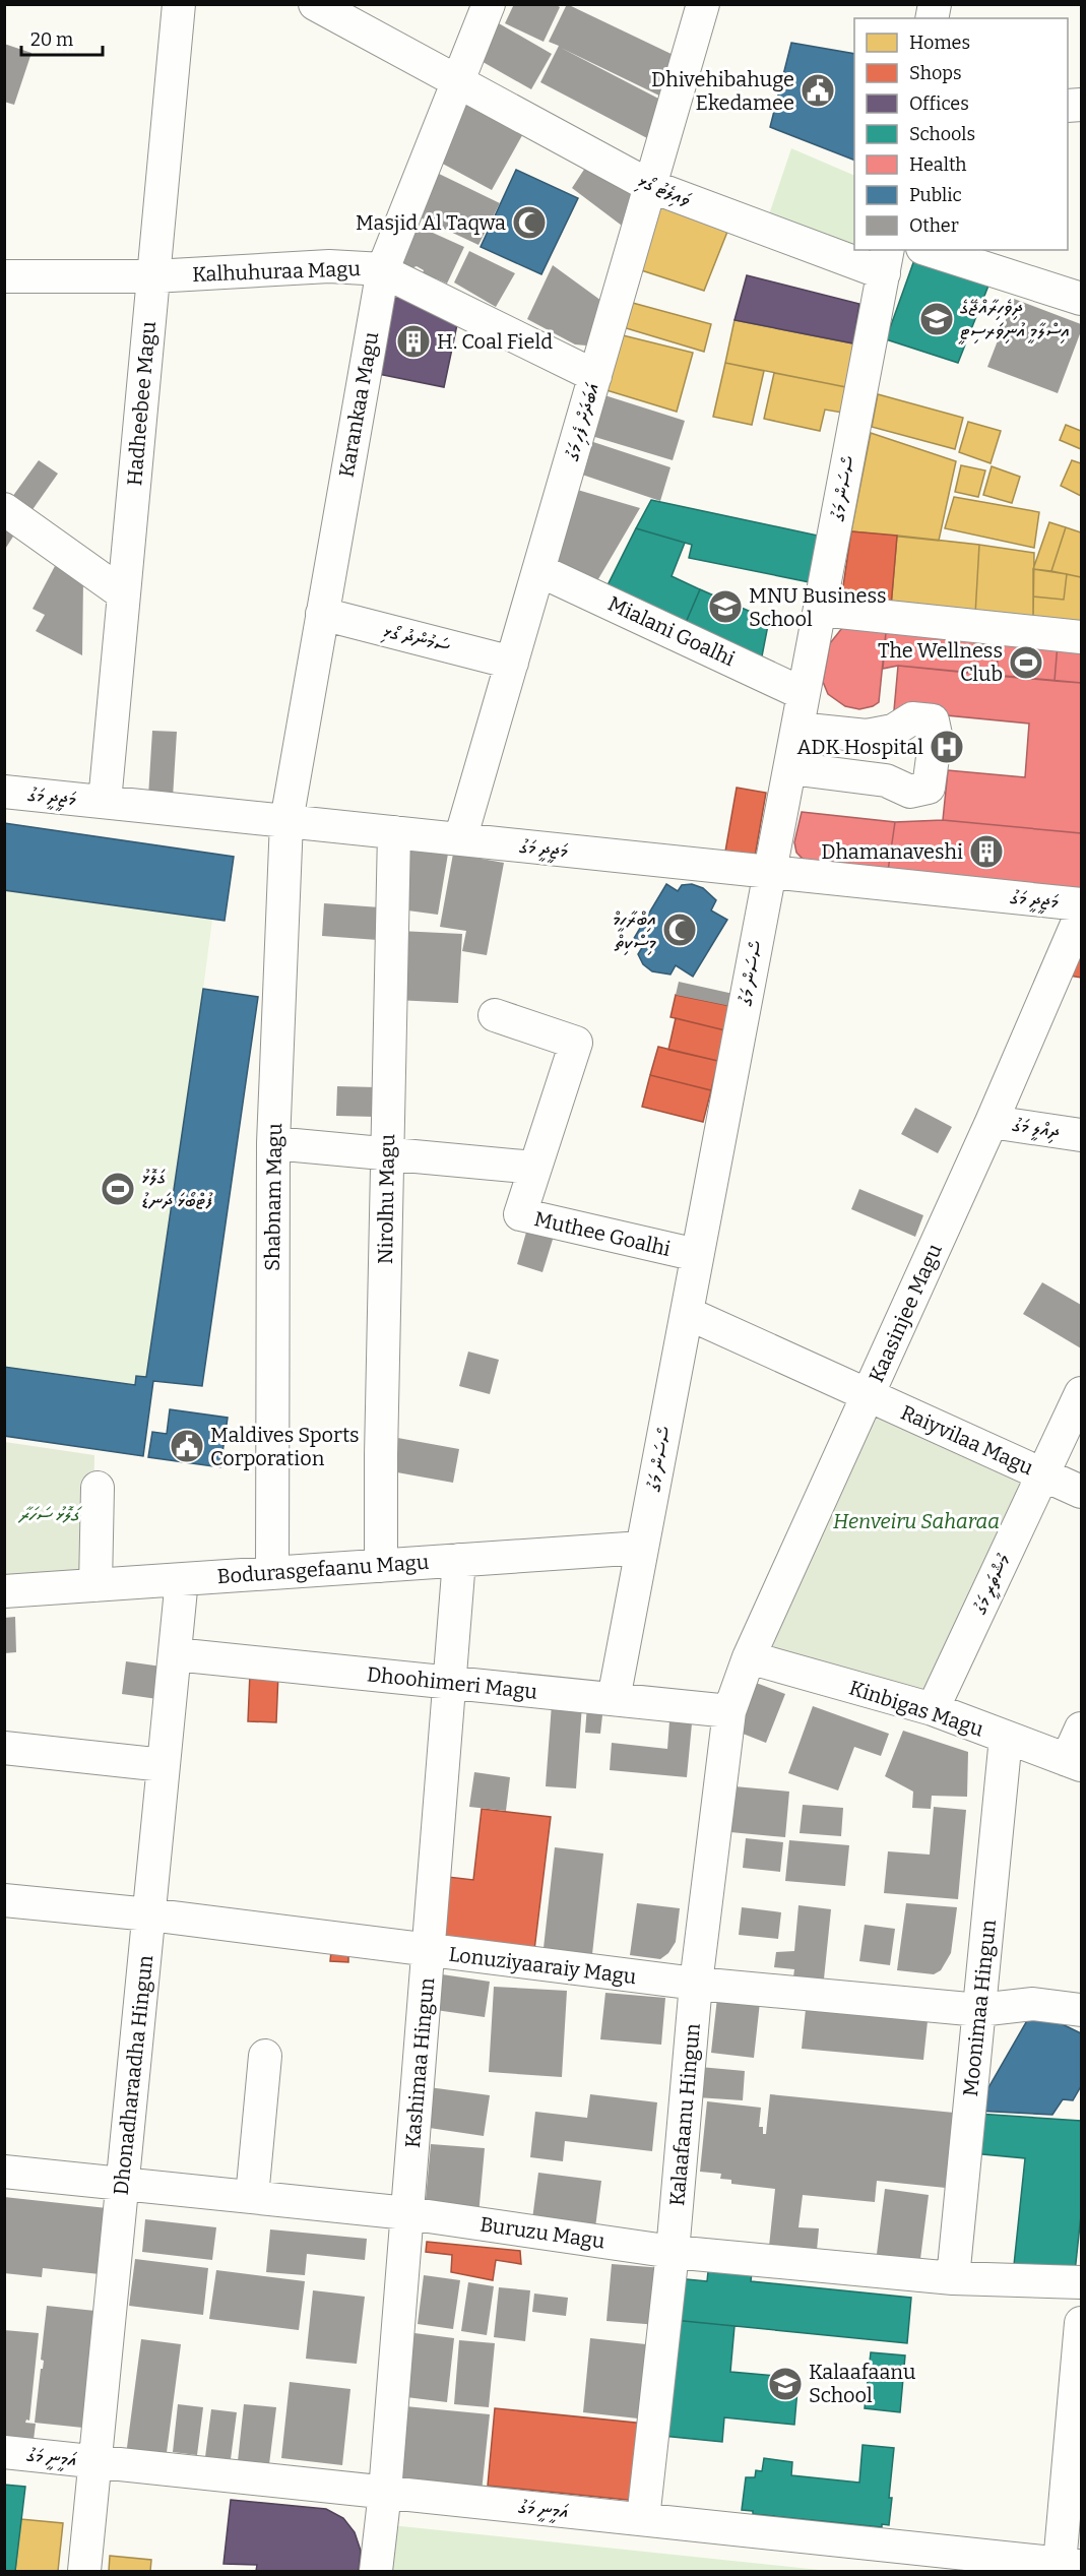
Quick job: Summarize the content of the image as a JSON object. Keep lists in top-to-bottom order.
{
  "streets": {
    "street": [
      "ވައިލެޓު ގޯޅި",
      "Kalhuhuraa Magu",
      "Hadheebee Magu",
      "Karankaa Magu",
      "އަބަދަށް ފެހި މަގު",
      "ސޯސަން މަގު",
      "Mialani Goalhi",
      "ސަމުންދު ގޯޅި",
      "މަޖީދީ މަގު",
      "ދިއްލީ މަގު",
      "Shabnam Magu",
      "Nirolhu Magu",
      "Muthee Goalhi",
      "Kaasinjee Magu",
      "Raiyvilaa Magu",
      "Bodurasgefaanu Magu",
      "މުޝްތަރީ މަގު",
      "Dhoohimeri Magu",
      "Kinbigas Magu",
      "Lonuziyaaraiy Magu",
      "Moonimaa Hingun",
      "Kashimaa Hingun",
      "Dhonadharaadha Hingun",
      "Kalaafaanu Hingun",
      "Buruzu Magu",
      "އަމީނީ މަގު"
    ]
  },
  "crossings": [
    ["ވައިލެޓު ގޯޅި", "Karankaa Magu"],
    ["ވައިލެޓު ގޯޅި", "އަބަދަށް ފެހި މަގު"],
    ["ވައިލެޓު ގޯޅި", "ސޯސަން މަގު"],
    ["Kalhuhuraa Magu", "Hadheebee Magu"],
    ["Kalhuhuraa Magu", "Karankaa Magu"],
    ["Kalhuhuraa Magu", "އަބަދަށް ފެހި މަގު"],
    ["Hadheebee Magu", "މަޖީދީ މަގު"],
    ["Karankaa Magu", "ސަމުންދު ގޯޅި"],
    ["Karankaa Magu", "މަޖީދީ މަގު"],
    ["Karankaa Magu", "Shabnam Magu"],
    ["އަބަދަށް ފެހި މަގު", "Mialani Goalhi"],
    ["އަބަދަށް ފެހި މަގު", "ސަމުންދު ގޯޅި"],
    ["އަބަދަށް ފެހި މަގު", "މަޖީދީ މަގު"],
    ["ސޯސަން މަގު", "Mialani Goalhi"],
    ["ސޯސަން މަގު", "މަޖީދީ މަގު"],
    ["ސޯސަން މަގު", "Muthee Goalhi"],
    ["ސޯސަން މަގު", "Raiyvilaa Magu"],
    ["ސޯސަން މަގު", "Bodurasgefaanu Magu"],
    ["ސޯސަން މަގު", "Dhoohimeri Magu"],
    ["މަޖީދީ މަގު", "Shabnam Magu"],
    ["މަޖީދީ މަގު", "Nirolhu Magu"],
    ["ދިއްލީ މަގު", "Kaasinjee Magu"],
    ["Shabnam Magu", "Bodurasgefaanu Magu"],
    ["Nirolhu Magu", "Bodurasgefaanu Magu"],
    ["Kaasinjee Magu", "Raiyvilaa Magu"],
    ["Kaasinjee Magu", "Dhoohimeri Magu"],
    ["Kaasinjee Magu", "Kinbigas Magu"],
    ["Kaasinjee Magu", "Kalaafaanu Hingun"],
    ["Raiyvilaa Magu", "މުޝްތަރީ މަގު"],
    ["Bodurasgefaanu Magu", "Kashimaa Hingun"],
    ["Bodurasgefaanu Magu", "Dhonadharaadha Hingun"],
    ["މުޝްތަރީ މަގު", "Kinbigas Magu"],
    ["Dhoohimeri Magu", "Kashimaa Hingun"],
    ["Dhoohimeri Magu", "Dhonadharaadha Hingun"],
    ["Dhoohimeri Magu", "Kalaafaanu Hingun"],
    ["Kinbigas Magu", "Moonimaa Hingun"],
    ["Lonuziyaaraiy Magu", "Moonimaa Hingun"],
    ["Lonuziyaaraiy Magu", "Kashimaa Hingun"],
    ["Lonuziyaaraiy Magu", "Dhonadharaadha Hingun"],
    ["Lonuziyaaraiy Magu", "Kalaafaanu Hingun"],
    ["Moonimaa Hingun", "Buruzu Magu"],
    ["Kashimaa Hingun", "Buruzu Magu"],
    ["Kashimaa Hingun", "އަމީނީ މަގު"],
    ["Dhonadharaadha Hingun", "Buruzu Magu"],
    ["Dhonadharaadha Hingun", "އަމީނީ މަގު"],
    ["Kalaafaanu Hingun", "Buruzu Magu"],
    ["Kalaafaanu Hingun", "އަމީނީ މަގު"]
  ],
  "parks": ["ގަލޮޅު ސަހަރާ", "Henveiru Saharaa"],
  "places": {
    "public building": ["Dhivehibahuge Ekedamee", "Maldives Sports Corporation"],
    "mosque": ["Masjid Al Taqwa", "އިބްރާހީމް މިސްކިތް"],
    "school or university": ["ދިވެހިރާއްޖޭގެ އިސްލާމީ އުނިވަރސިޓީ", "MNU Business School", "Kalaafaanu School"],
    "building": ["H. Coal Field", "Dhamanaveshi"],
    "sports": ["The Wellness Club", "ގަލޮޅު ފުޓްބޯޅަ ދަނޑު"],
    "hospital": ["ADK Hospital"]
  },
  "legend": [
    "Homes",
    "Shops",
    "Offices",
    "Schools",
    "Health",
    "Public",
    "Other"
  ],
  "scale_bar": "20 m"
}
